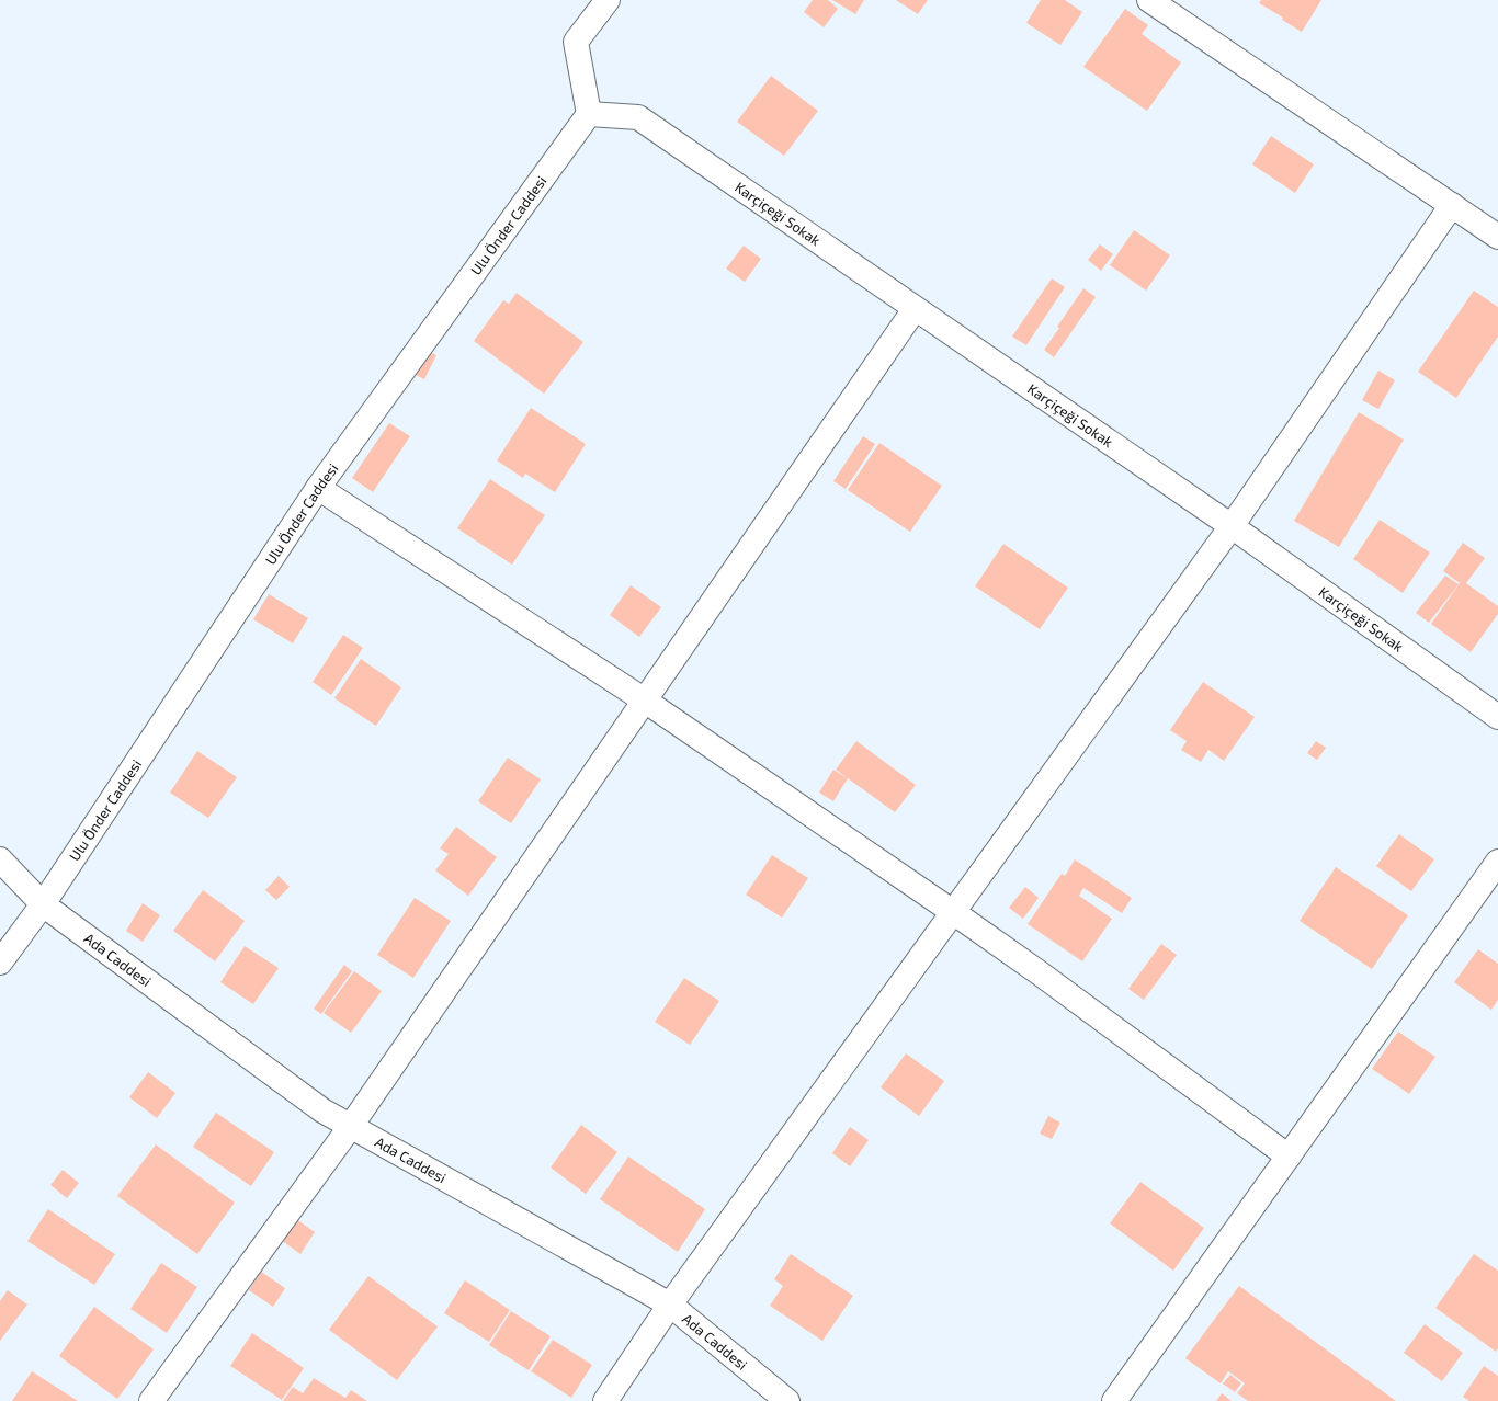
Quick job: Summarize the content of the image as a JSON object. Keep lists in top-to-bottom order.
{
  "streets": {
    "street": ["Karçiçeği Sokak", "Ulu Önder Caddesi", "Ada Caddesi"]
  },
  "crossings": [
    ["Karçiçeği Sokak", "Ulu Önder Caddesi"],
    ["Ulu Önder Caddesi", "Ada Caddesi"]
  ]
}
